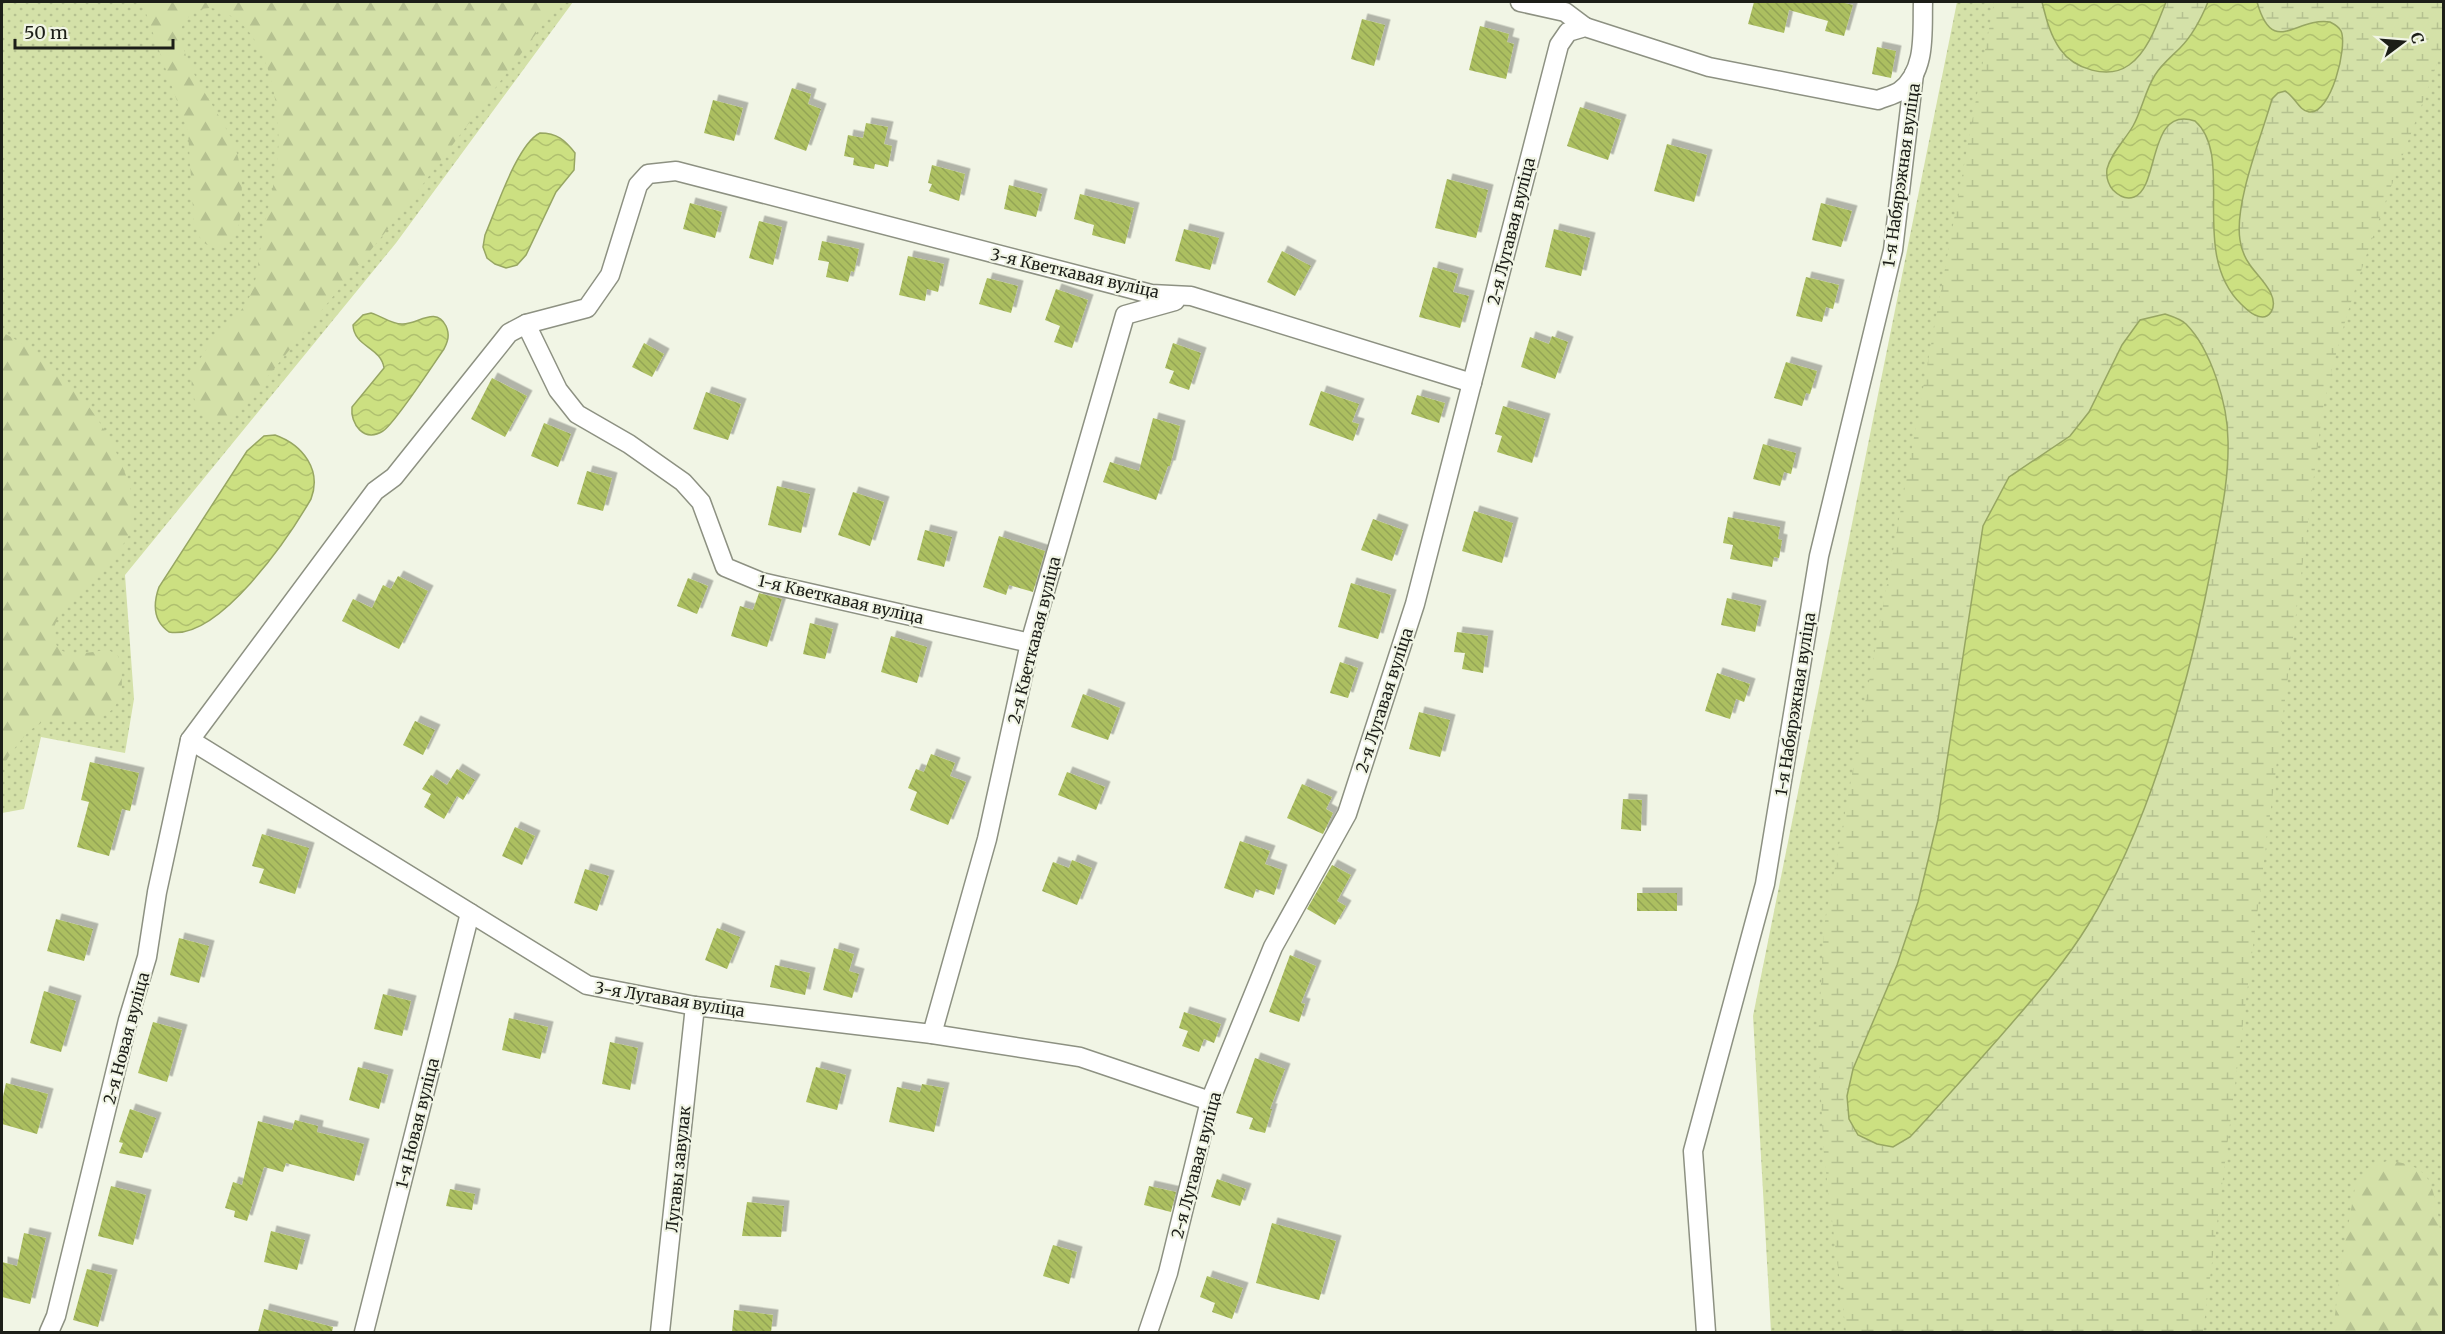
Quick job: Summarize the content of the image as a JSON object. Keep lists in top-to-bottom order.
{
  "streets": {
    "street": [
      "1-я Набярэжная вуліца",
      "2-я Лугавая вуліца",
      "3-я Кветкавая вуліца",
      "1-я Кветкавая вуліца",
      "2-я Кветкавая вуліца",
      "3-я Лугавая вуліца",
      "2-я Новая вуліца",
      "1-я Новая вуліца",
      "Лугавы завулак"
    ]
  },
  "crossings": [
    ["2-я Лугавая вуліца", "3-я Кветкавая вуліца"],
    ["2-я Лугавая вуліца", "3-я Лугавая вуліца"],
    ["3-я Кветкавая вуліца", "1-я Кветкавая вуліца"],
    ["3-я Кветкавая вуліца", "2-я Кветкавая вуліца"],
    ["1-я Кветкавая вуліца", "2-я Кветкавая вуліца"],
    ["2-я Кветкавая вуліца", "3-я Лугавая вуліца"],
    ["3-я Лугавая вуліца", "2-я Новая вуліца"],
    ["3-я Лугавая вуліца", "1-я Новая вуліца"],
    ["3-я Лугавая вуліца", "Лугавы завулак"]
  ],
  "scale_bar": "50 m",
  "north": "right"
}
